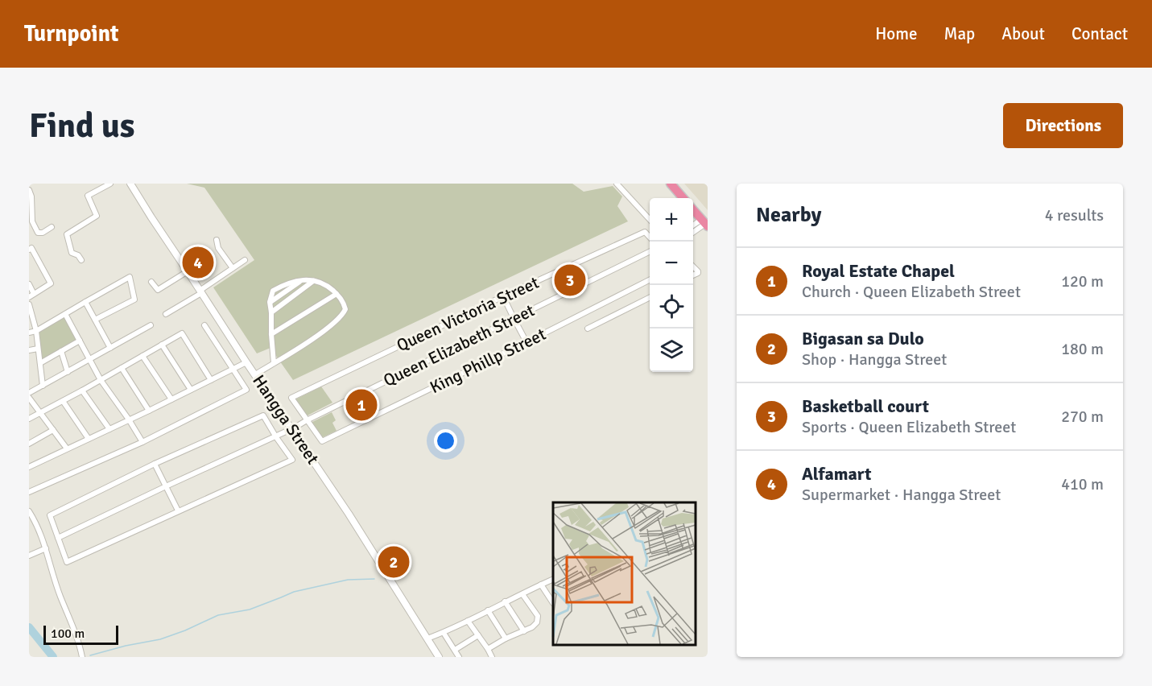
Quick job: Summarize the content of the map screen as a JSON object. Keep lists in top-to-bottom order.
{
  "streets": {
    "street": [
      "Queen Victoria Street",
      "Queen Elizabeth Street",
      "King Phillp Street",
      "Hangga Street"
    ]
  },
  "crossings": [
    ["Queen Victoria Street", "Queen Elizabeth Street"],
    ["Queen Victoria Street", "King Phillp Street"],
    ["Queen Elizabeth Street", "King Phillp Street"],
    ["Queen Elizabeth Street", "Hangga Street"]
  ],
  "scale_bar": "100 m",
  "page": {
    "header": "Turnpoint",
    "nav": [
      "Home",
      "Map",
      "About",
      "Contact"
    ],
    "buttons": "Directions",
    "title": "Find us",
    "heading": ["Nearby", "4 results"],
    "map_buttons": ["+", "−"],
    "pins": [
      "4",
      "3",
      "1",
      "2"
    ],
    "list": [
      {
        "mark": "1",
        "name": "Royal Estate Chapel",
        "note": "Church · Queen Elizabeth Street",
        "value": "120 m"
      },
      {
        "mark": "2",
        "name": "Bigasan sa Dulo",
        "note": "Shop · Hangga Street",
        "value": "180 m"
      },
      {
        "mark": "3",
        "name": "Basketball court",
        "note": "Sports · Queen Elizabeth Street",
        "value": "270 m"
      },
      {
        "mark": "4",
        "name": "Alfamart",
        "note": "Supermarket · Hangga Street",
        "value": "410 m"
      }
    ],
    "scale": "100 m"
  }
}
